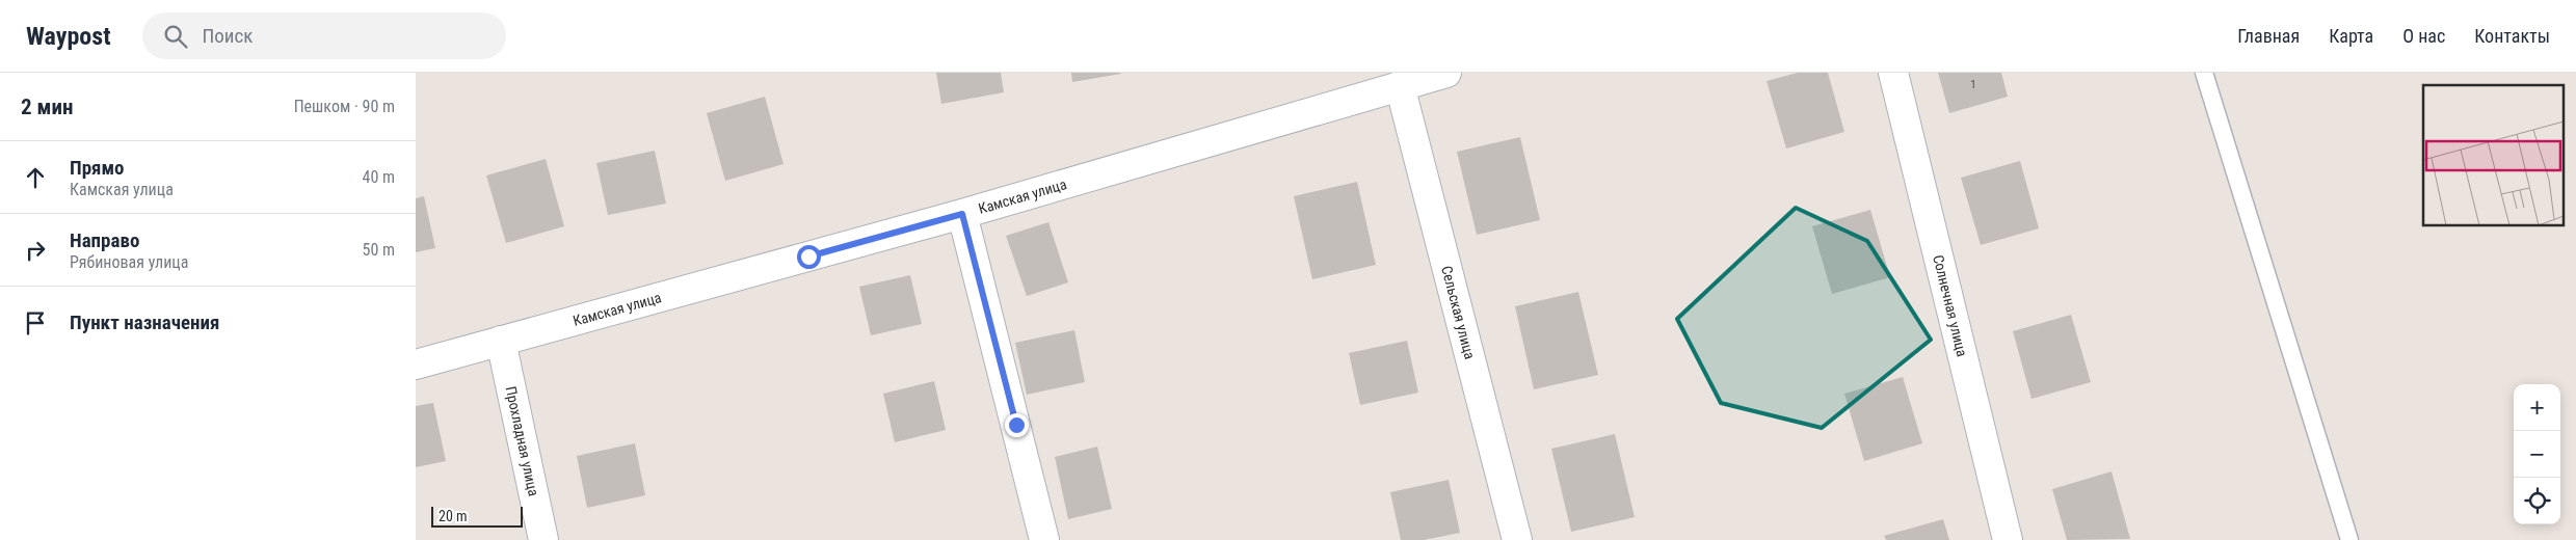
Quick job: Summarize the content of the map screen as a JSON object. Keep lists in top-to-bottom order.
{
  "streets": {
    "street": [
      "Камская улица",
      "Солнечная улица",
      "Сельская улица",
      "Прохладная улица"
    ]
  },
  "crossings": [
    ["Камская улица", "Сельская улица"],
    ["Камская улица", "Прохладная улица"]
  ],
  "house_numbers": ["1"],
  "scale_bar": "20 m",
  "page": {
    "header": "Waypost",
    "search": "Поиск",
    "nav": [
      "Главная",
      "Карта",
      "О нас",
      "Контакты"
    ],
    "heading": ["2 мин", "Пешком · 90 m"],
    "list": [
      ["Прямо", "Камская улица", "40 m"],
      ["Направо", "Рябиновая улица", "50 m"],
      "Пункт назначения"
    ],
    "map_buttons": ["+", "−"],
    "scale": "20 m"
  }
}
